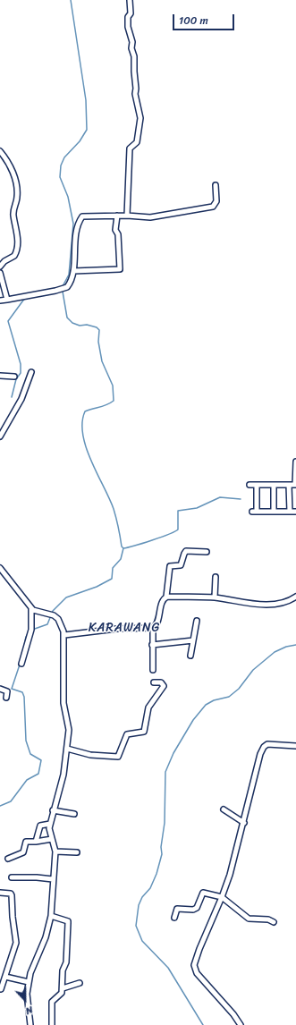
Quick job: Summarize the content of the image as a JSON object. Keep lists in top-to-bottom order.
{
  "districts": ["KARAWANG"],
  "scale_bar": "100 m",
  "north": "bottom"
}
